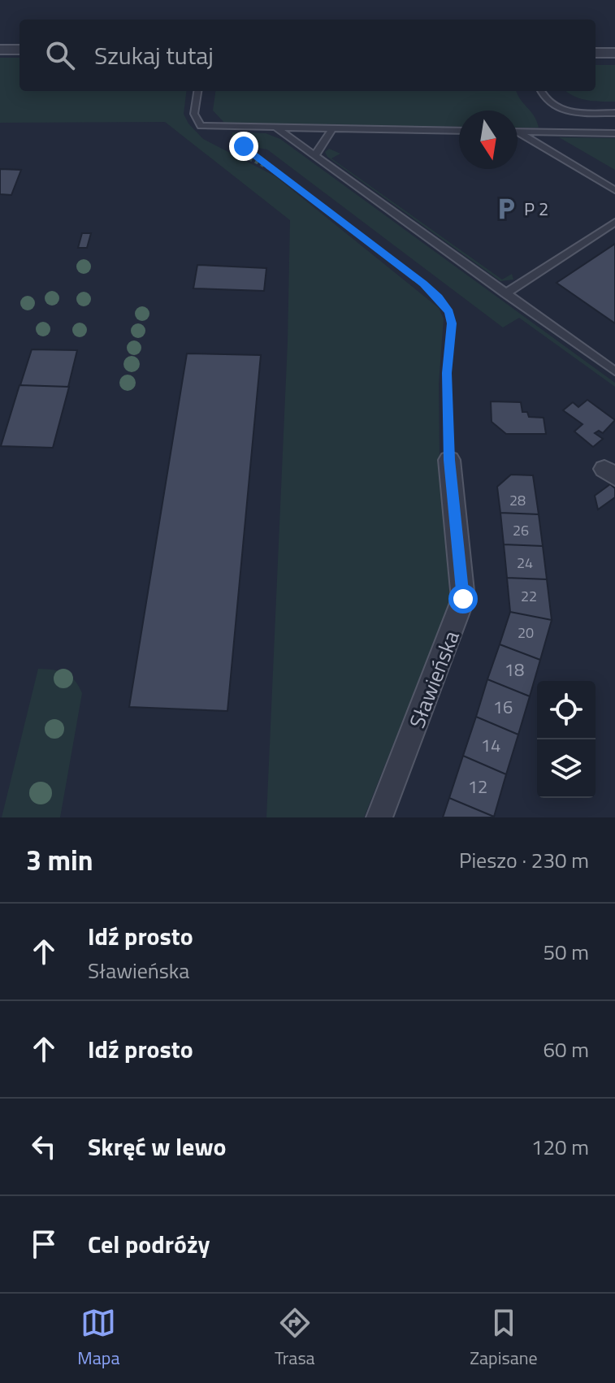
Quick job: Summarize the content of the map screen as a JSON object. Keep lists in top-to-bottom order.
{
  "streets": {
    "street": ["Sławieńska"]
  },
  "places": {
    "parking": ["P 2"]
  },
  "house_numbers": [
    "28",
    "26",
    "24",
    "22",
    "20",
    "18",
    "16",
    "14",
    "12"
  ],
  "north": "bottom",
  "page": {
    "search": "Szukaj tutaj",
    "heading": ["3 min", "Pieszo · 230 m"],
    "list": [
      ["Idź prosto", "Sławieńska", "50 m"],
      ["Idź prosto", "60 m"],
      ["Skręć w lewo", "120 m"],
      "Cel podróży"
    ],
    "nav": ["Mapa", "Trasa", "Zapisane"]
  }
}
